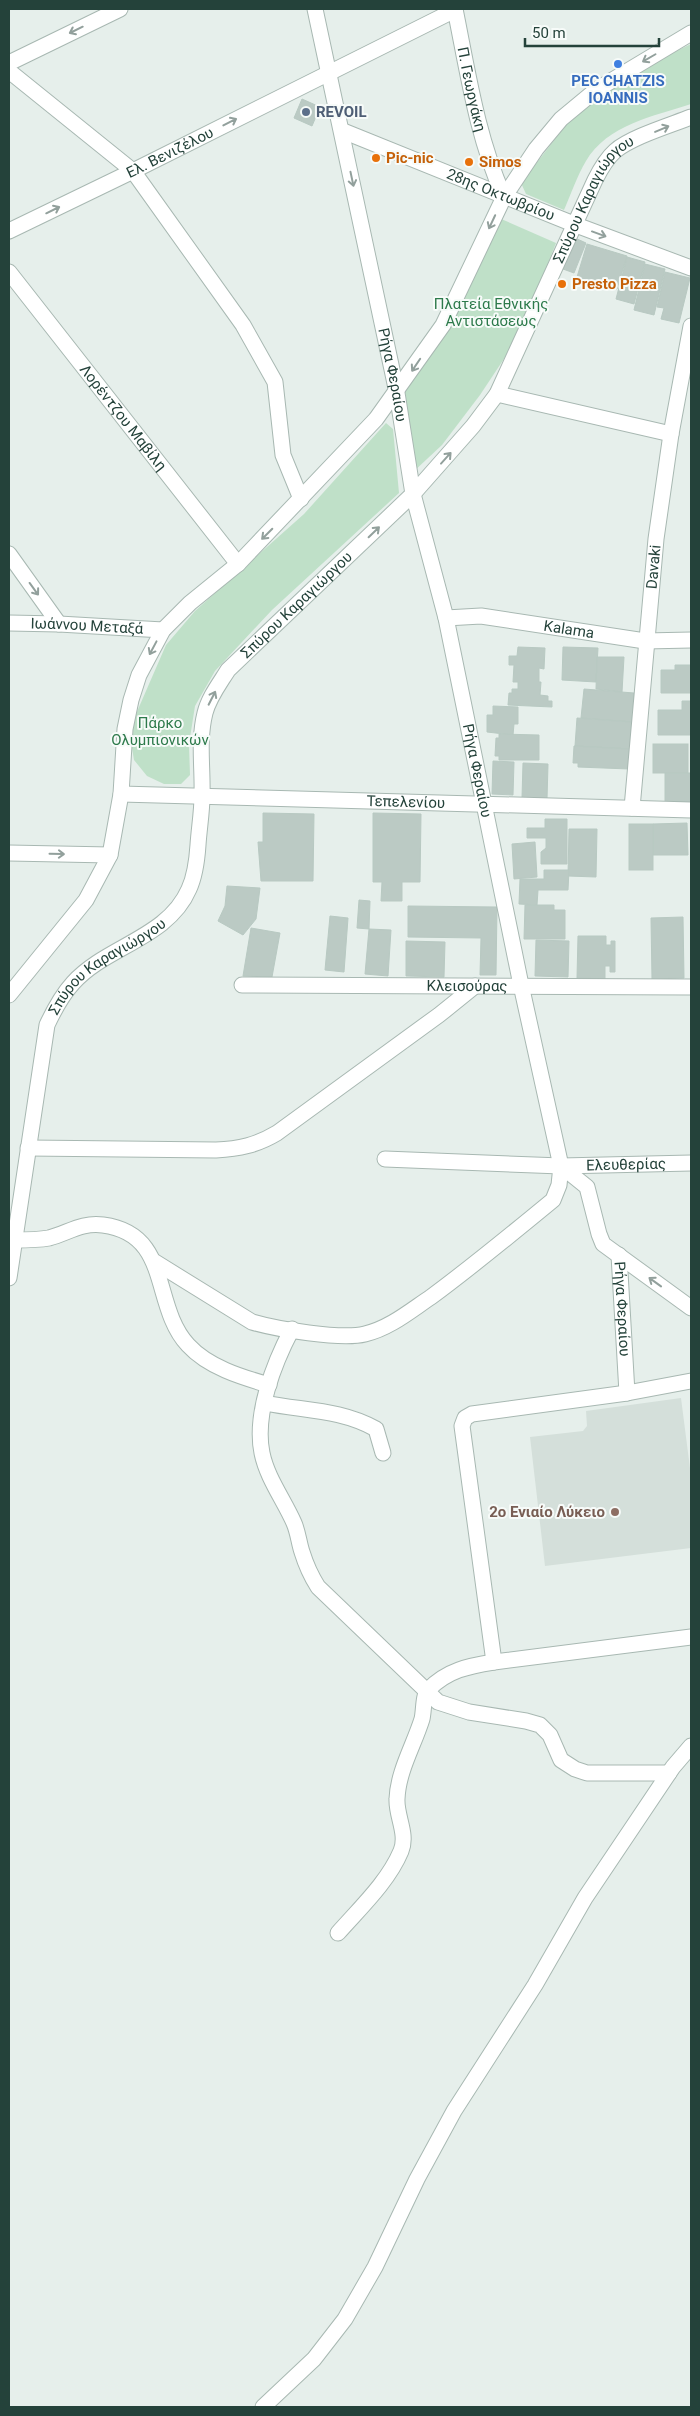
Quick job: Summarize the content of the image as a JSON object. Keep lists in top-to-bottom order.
{
  "streets": {
    "street": [
      "Π. Γεωργάκη",
      "Ελ. Βενιζέλου",
      "28ης Οκτωβρίου",
      "Σπύρου Καραγιώργου",
      "Ρήγα Φεραίου",
      "Λορέντζου Μαβίλη",
      "Davaki",
      "Ιωάννου Μεταξά",
      "Kalama",
      "Τεπελενίου",
      "Κλεισούρας",
      "Ελευθερίας"
    ]
  },
  "crossings": [
    ["Π. Γεωργάκη", "Ελ. Βενιζέλου"],
    ["Π. Γεωργάκη", "28ης Οκτωβρίου"],
    ["28ης Οκτωβρίου", "Σπύρου Καραγιώργου"],
    ["28ης Οκτωβρίου", "Ρήγα Φεραίου"],
    ["Σπύρου Καραγιώργου", "Ρήγα Φεραίου"],
    ["Σπύρου Καραγιώργου", "Τεπελενίου"],
    ["Ρήγα Φεραίου", "Kalama"],
    ["Ρήγα Φεραίου", "Τεπελενίου"],
    ["Ρήγα Φεραίου", "Κλεισούρας"],
    ["Ρήγα Φεραίου", "Ελευθερίας"],
    ["Davaki", "Kalama"],
    ["Davaki", "Τεπελενίου"]
  ],
  "one_way": ["Ελ. Βενιζέλου"],
  "parks": ["Πλατεία Εθνικής Αντιστάσεως", "Πάρκο Ολυμπιονικών"],
  "places": [
    "PEC CHATZIS IOANNIS",
    "REVOIL",
    "Pic-nic",
    "Simos",
    "Presto Pizza",
    "2ο Ενιαίο Λύκειο"
  ],
  "scale_bar": "50 m"
}
